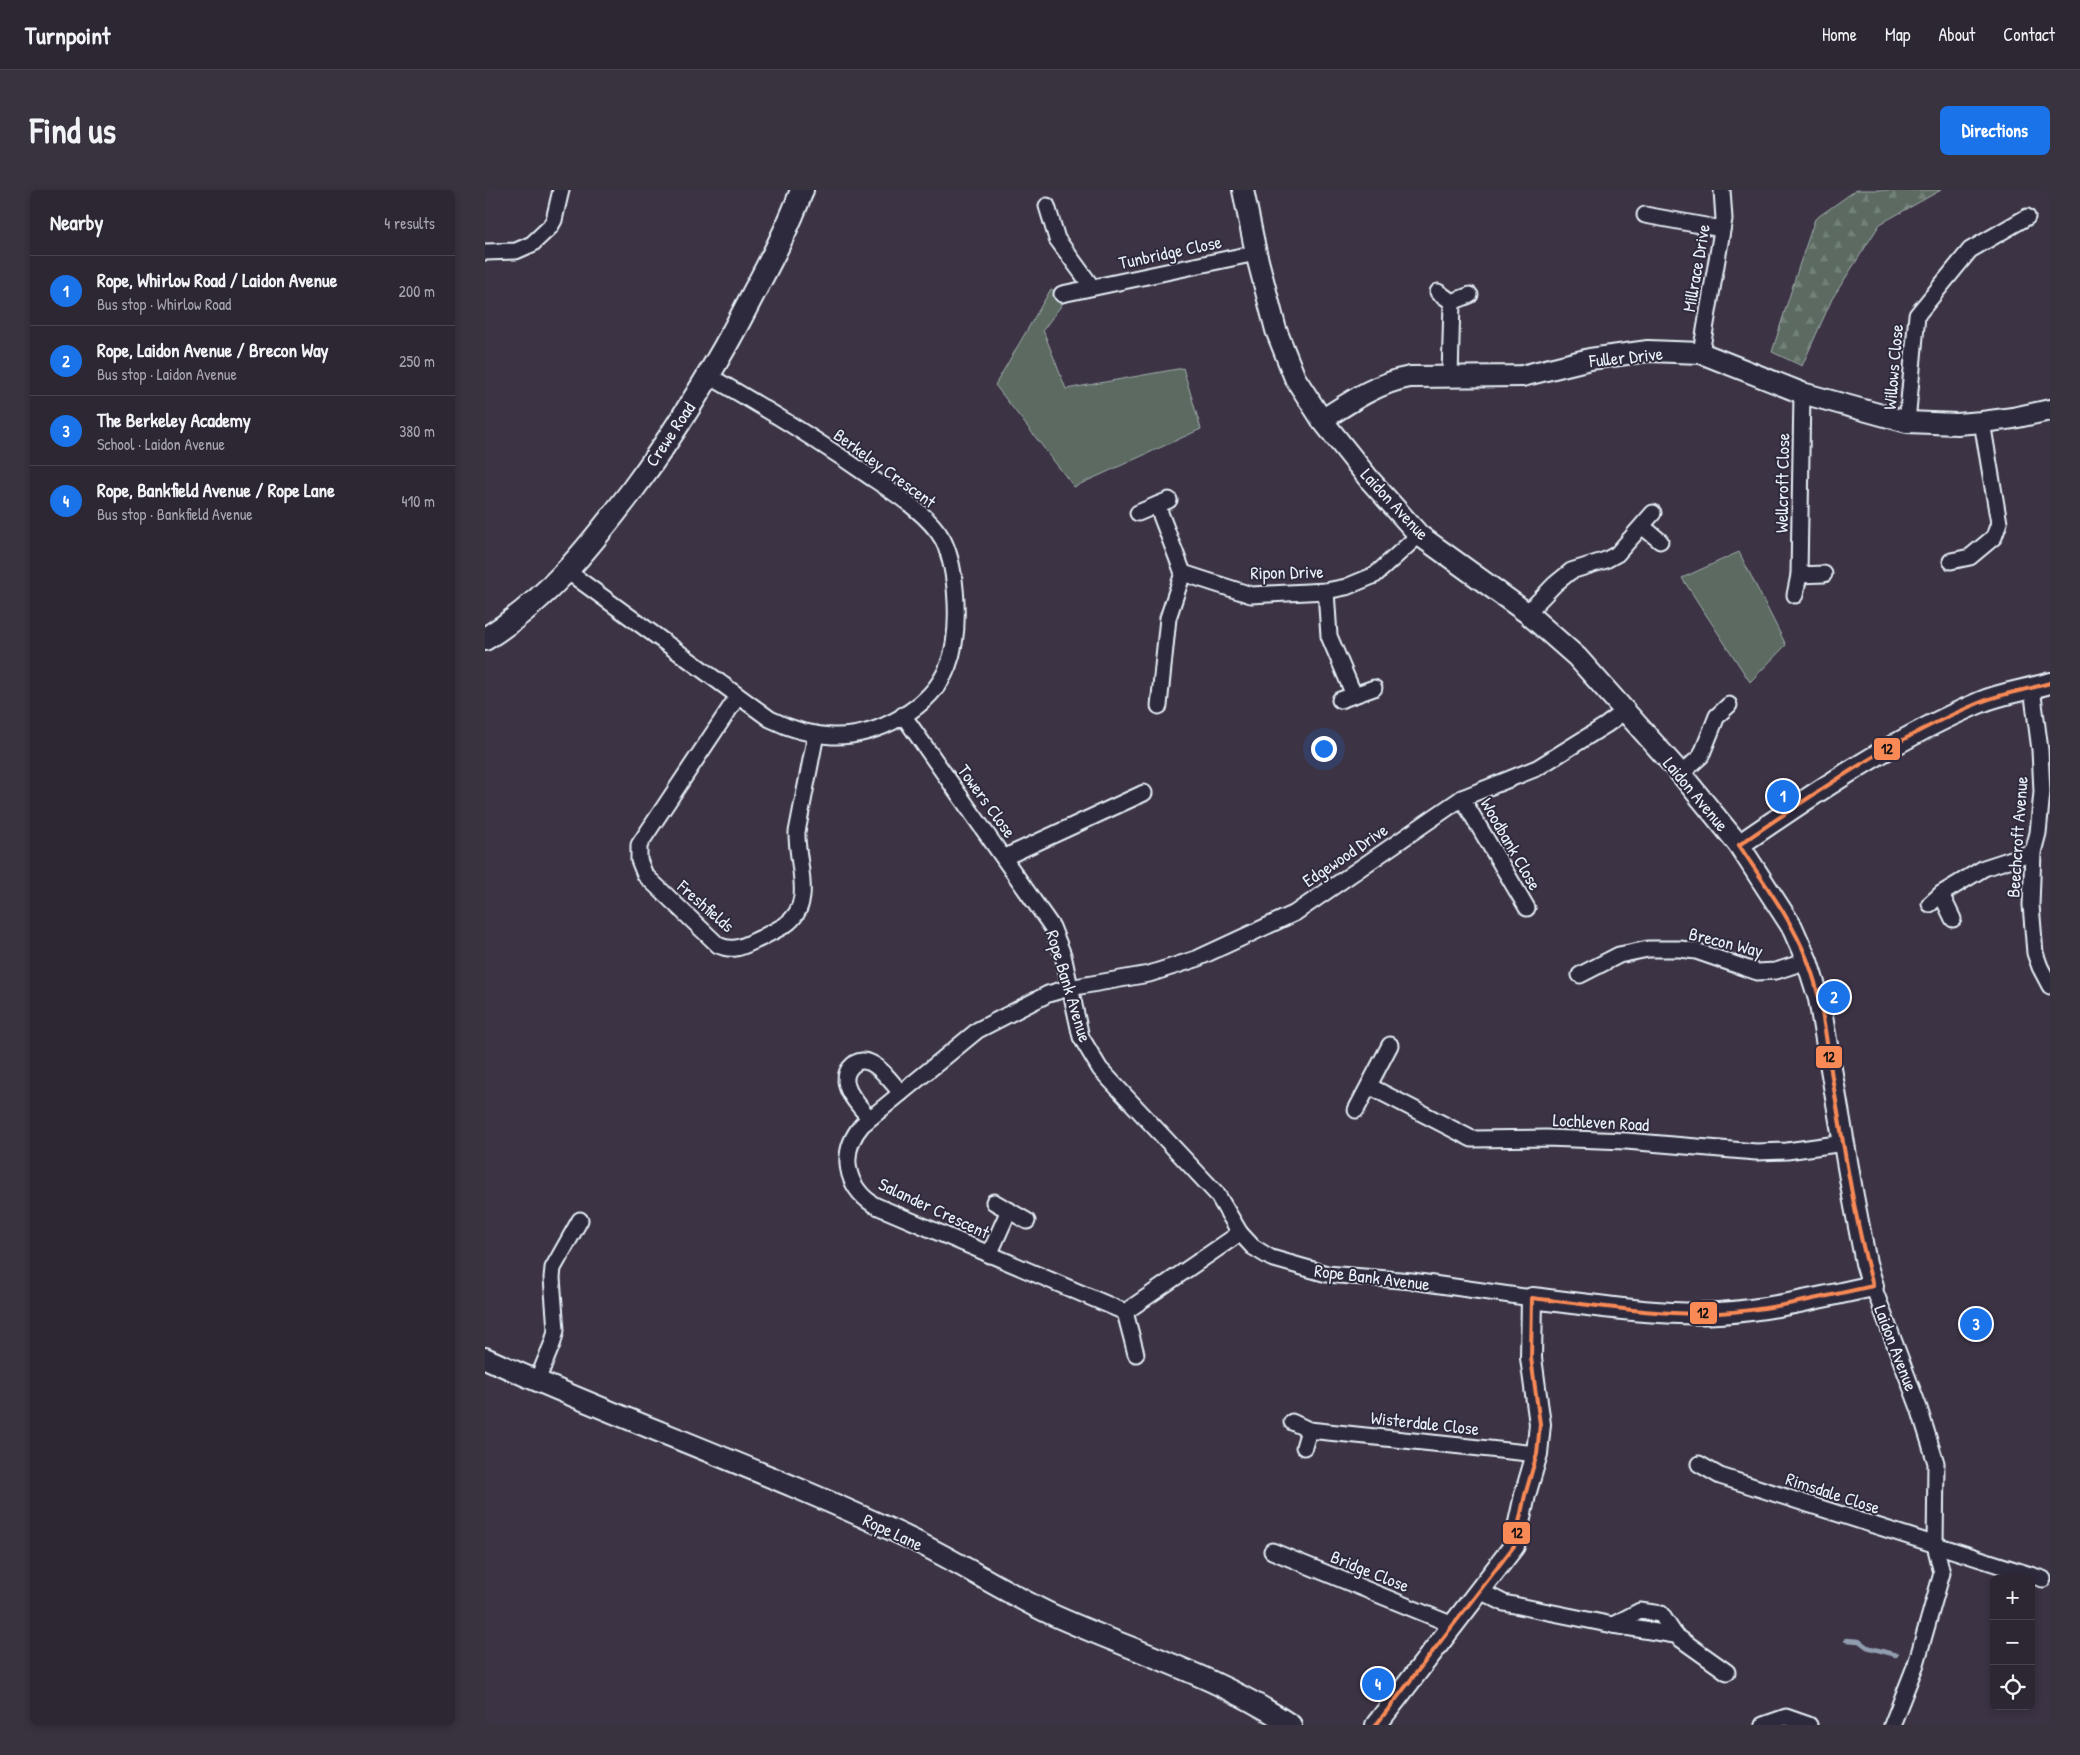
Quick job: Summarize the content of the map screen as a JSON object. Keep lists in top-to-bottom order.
{
  "streets": {
    "main road": ["Crewe Road"],
    "street": [
      "Tunbridge Close",
      "Millrace Drive",
      "Fuller Drive",
      "Willows Close",
      "Berkeley Crescent",
      "Wellcroft Close",
      "Laidon Avenue",
      "Ripon Drive",
      "Towers Close",
      "Beechcroft Avenue",
      "Woodbank Close",
      "Edgewood Drive",
      "Freshfields",
      "Brecon Way",
      "Rope Bank Avenue",
      "Lochleven Road",
      "Salander Crescent",
      "Wisterdale Close",
      "Rimsdale Close",
      "Rope Lane",
      "Bridge Close"
    ]
  },
  "crossings": [
    ["Tunbridge Close", "Laidon Avenue"],
    ["Millrace Drive", "Fuller Drive"],
    ["Fuller Drive", "Willows Close"],
    ["Fuller Drive", "Wellcroft Close"],
    ["Fuller Drive", "Laidon Avenue"],
    ["Crewe Road", "Berkeley Crescent"],
    ["Berkeley Crescent", "Towers Close"],
    ["Berkeley Crescent", "Freshfields"],
    ["Laidon Avenue", "Ripon Drive"],
    ["Laidon Avenue", "Edgewood Drive"],
    ["Laidon Avenue", "Brecon Way"],
    ["Laidon Avenue", "Rope Bank Avenue"],
    ["Laidon Avenue", "Lochleven Road"],
    ["Laidon Avenue", "Rimsdale Close"],
    ["Towers Close", "Rope Bank Avenue"],
    ["Woodbank Close", "Edgewood Drive"],
    ["Edgewood Drive", "Rope Bank Avenue"],
    ["Edgewood Drive", "Salander Crescent"],
    ["Rope Bank Avenue", "Salander Crescent"]
  ],
  "lines": ["transit line 12"],
  "page": {
    "header": "Turnpoint",
    "nav": [
      "Home",
      "Map",
      "About",
      "Contact"
    ],
    "buttons": "Directions",
    "title": "Find us",
    "heading": ["Nearby", "4 results"],
    "list": [
      {
        "mark": "1",
        "name": "Rope, Whirlow Road / Laidon Avenue",
        "note": "Bus stop · Whirlow Road",
        "value": "200 m"
      },
      {
        "mark": "2",
        "name": "Rope, Laidon Avenue / Brecon Way",
        "note": "Bus stop · Laidon Avenue",
        "value": "250 m"
      },
      {
        "mark": "3",
        "name": "The Berkeley Academy",
        "note": "School · Laidon Avenue",
        "value": "380 m"
      },
      {
        "mark": "4",
        "name": "Rope, Bankfield Avenue / Rope Lane",
        "note": "Bus stop · Bankfield Avenue",
        "value": "410 m"
      }
    ],
    "pins": [
      "1",
      "2",
      "3",
      "4"
    ],
    "map_buttons": ["+", "−"]
  }
}
